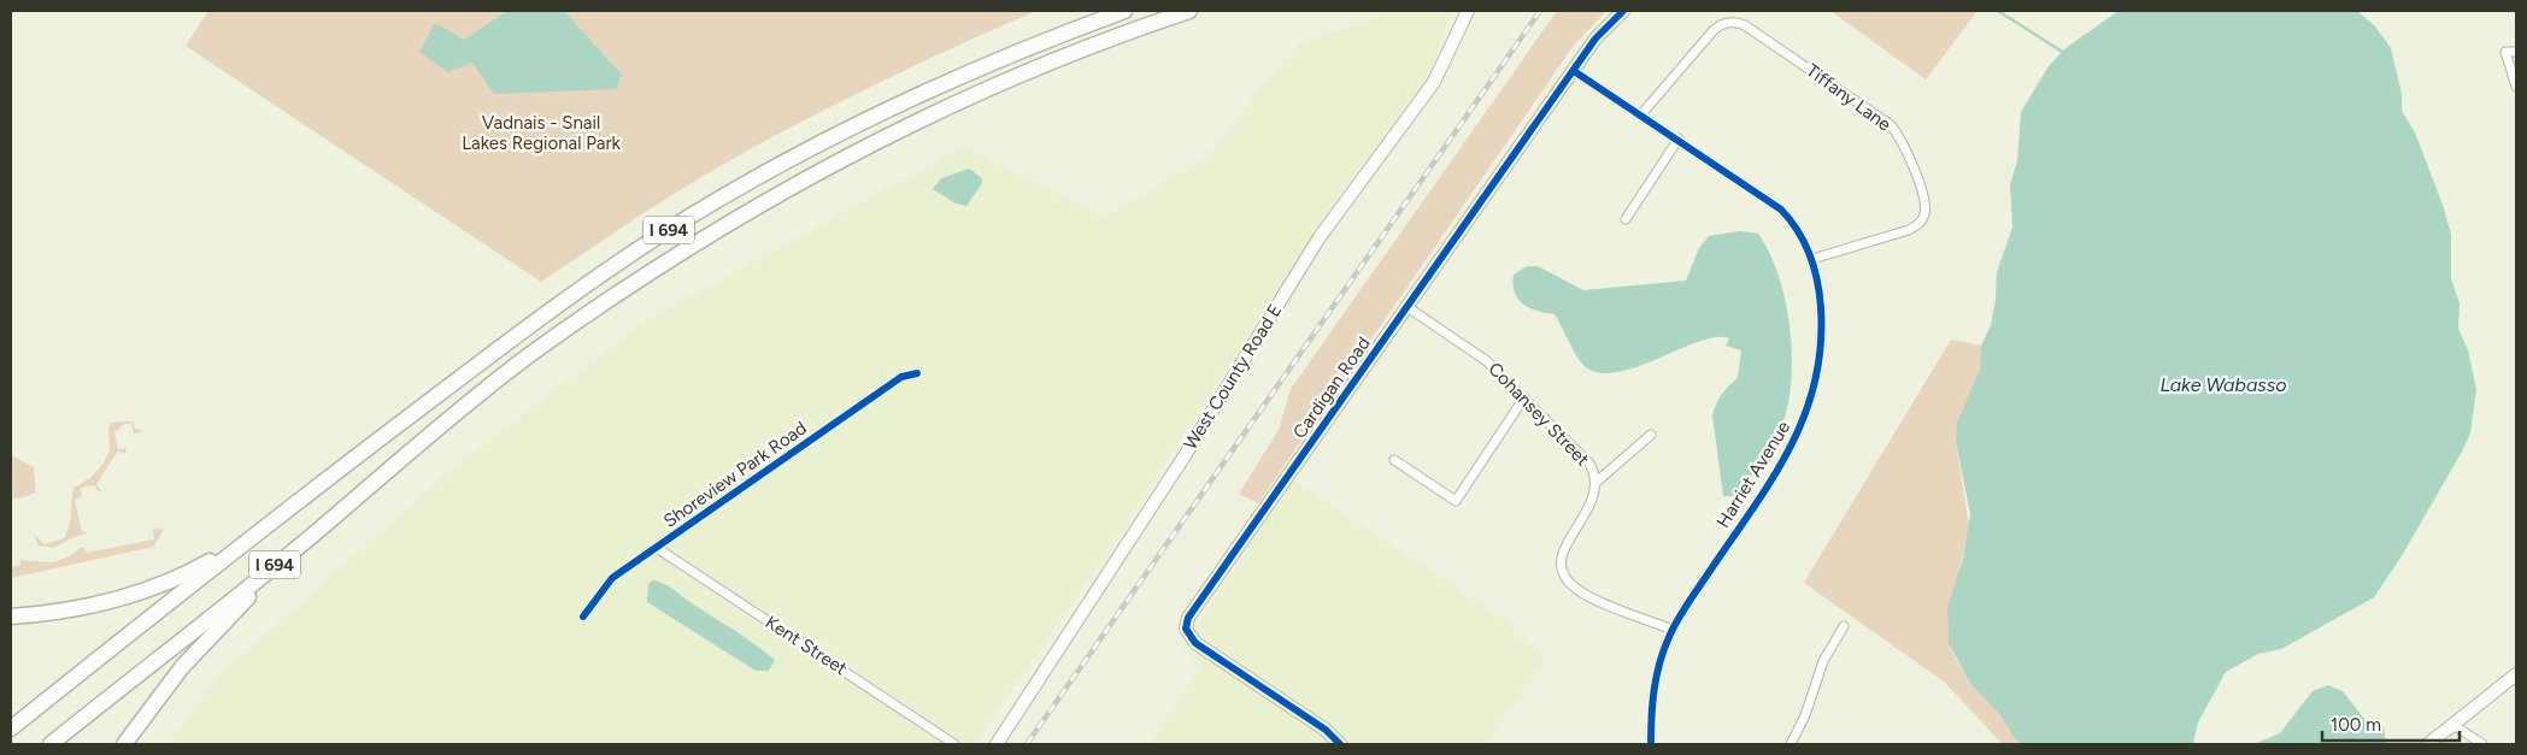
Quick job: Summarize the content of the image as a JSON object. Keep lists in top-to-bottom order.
{
  "streets": {
    "highway": ["I 694"],
    "street": [
      "Tiffany Lane",
      "West County Road E",
      "Cardigan Road",
      "Cohansey Street",
      "Shoreview Park Road",
      "Harriet Avenue",
      "Kent Street"
    ]
  },
  "crossings": [
    ["Tiffany Lane", "Harriet Avenue"],
    ["Cardigan Road", "Cohansey Street"],
    ["Cardigan Road", "Harriet Avenue"],
    ["Cohansey Street", "Harriet Avenue"],
    ["Shoreview Park Road", "Kent Street"]
  ],
  "water": ["Lake Wabasso"],
  "parks": ["Vadnais - Snail Lakes Regional Park"],
  "scale_bar": "100 m"
}
